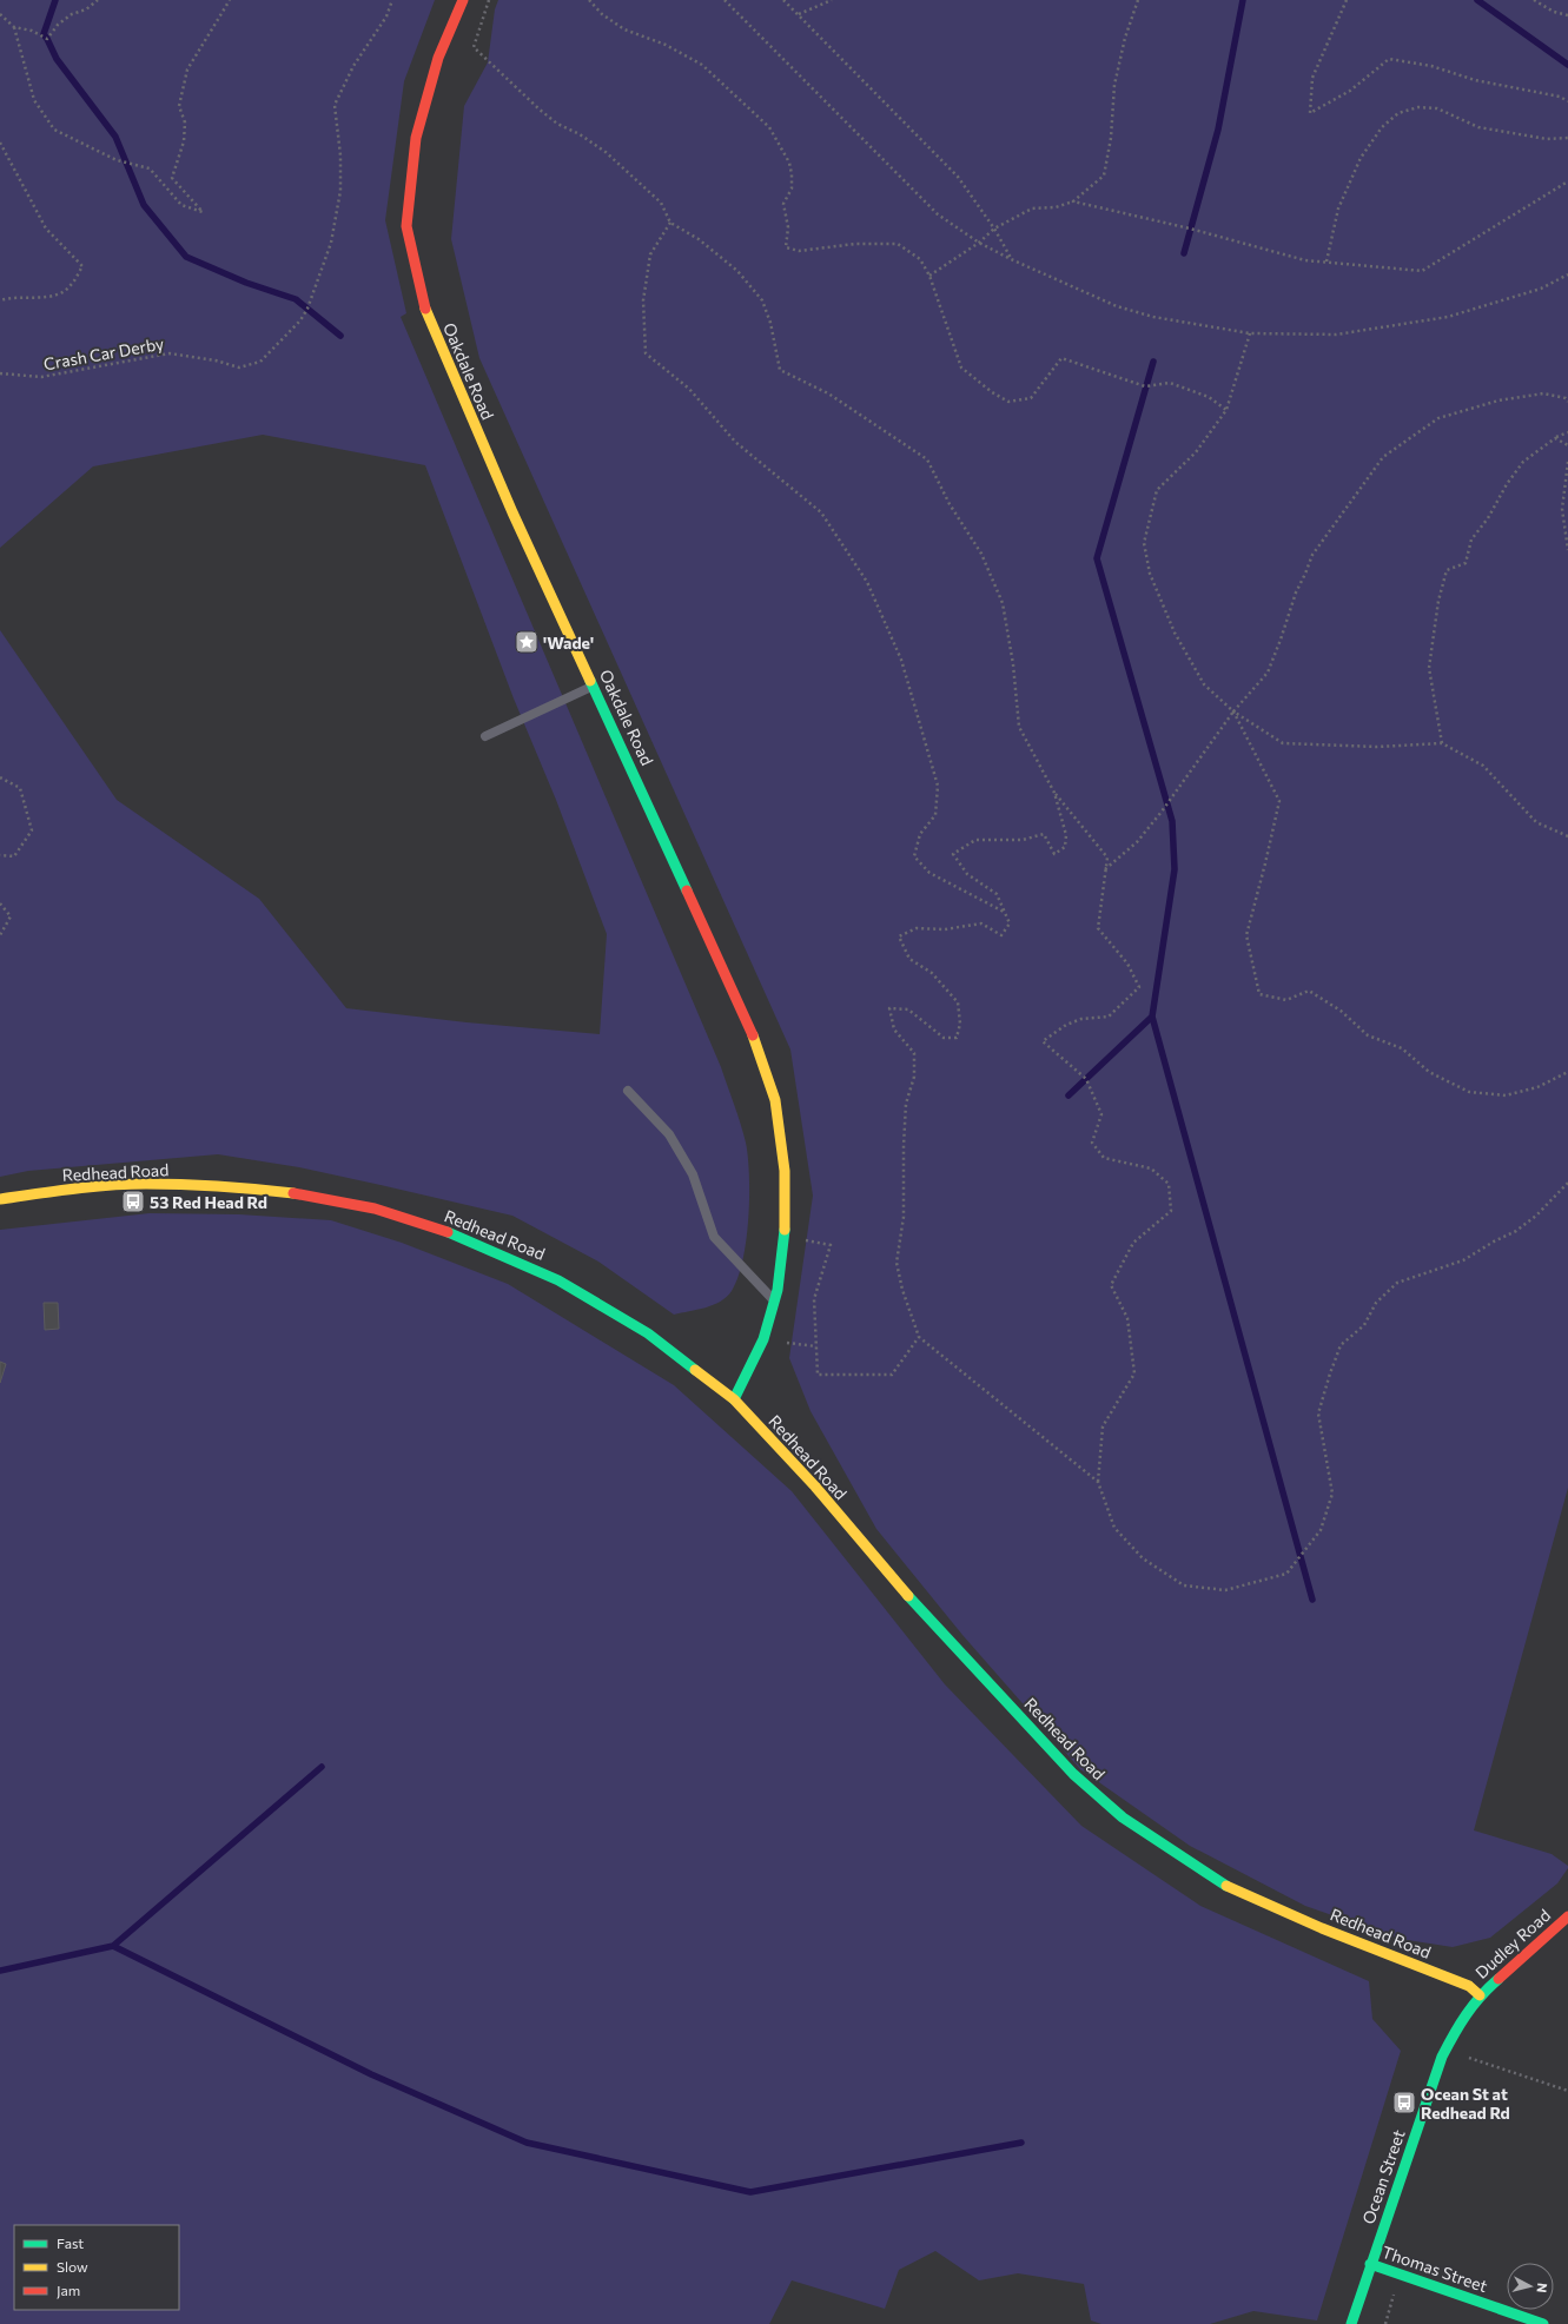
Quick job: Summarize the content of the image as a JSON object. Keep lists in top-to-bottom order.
{
  "streets": {
    "main road": [
      "Oakdale Road",
      "Redhead Road",
      "Dudley Road",
      "Ocean Street",
      "Thomas Street"
    ],
    "path": ["Crash Car Derby"]
  },
  "crossings": [
    ["Oakdale Road", "Redhead Road"],
    ["Redhead Road", "Dudley Road"],
    ["Redhead Road", "Ocean Street"],
    ["Dudley Road", "Ocean Street"],
    ["Ocean Street", "Thomas Street"]
  ],
  "places": {
    "place": ["'Wade'"],
    "bus stop": ["53 Red Head Rd", "Ocean St at Redhead Rd"]
  },
  "legend": ["Fast", "Slow", "Jam"],
  "north": "right"
}
